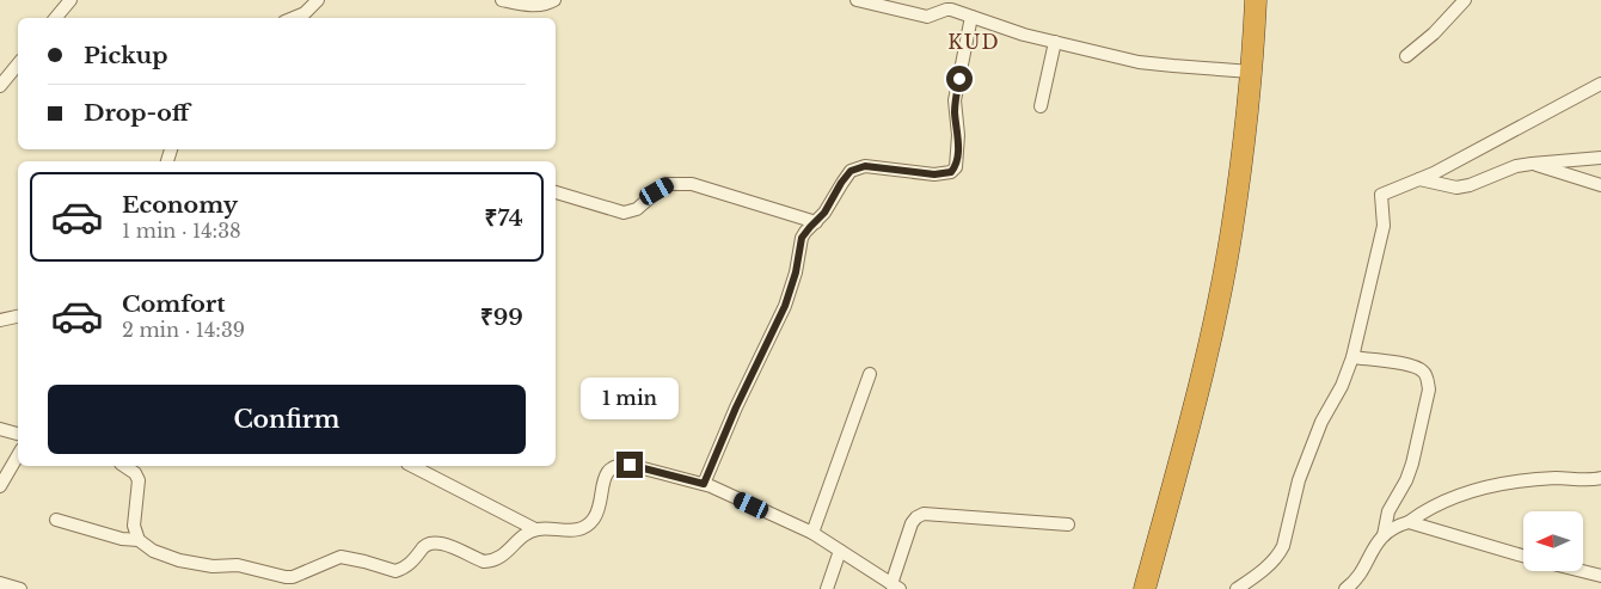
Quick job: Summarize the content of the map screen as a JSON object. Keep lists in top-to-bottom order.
{
  "districts": ["KUD"],
  "north": "left",
  "page": {
    "banner": ["Pickup", "Drop-off"],
    "list": [
      {
        "name": "Economy",
        "note": "1 min · 14:38",
        "value": "₹74"
      },
      {
        "name": "Comfort",
        "note": "2 min · 14:39",
        "value": "₹99"
      }
    ],
    "buttons": "Confirm",
    "bubble": "1 min"
  }
}
